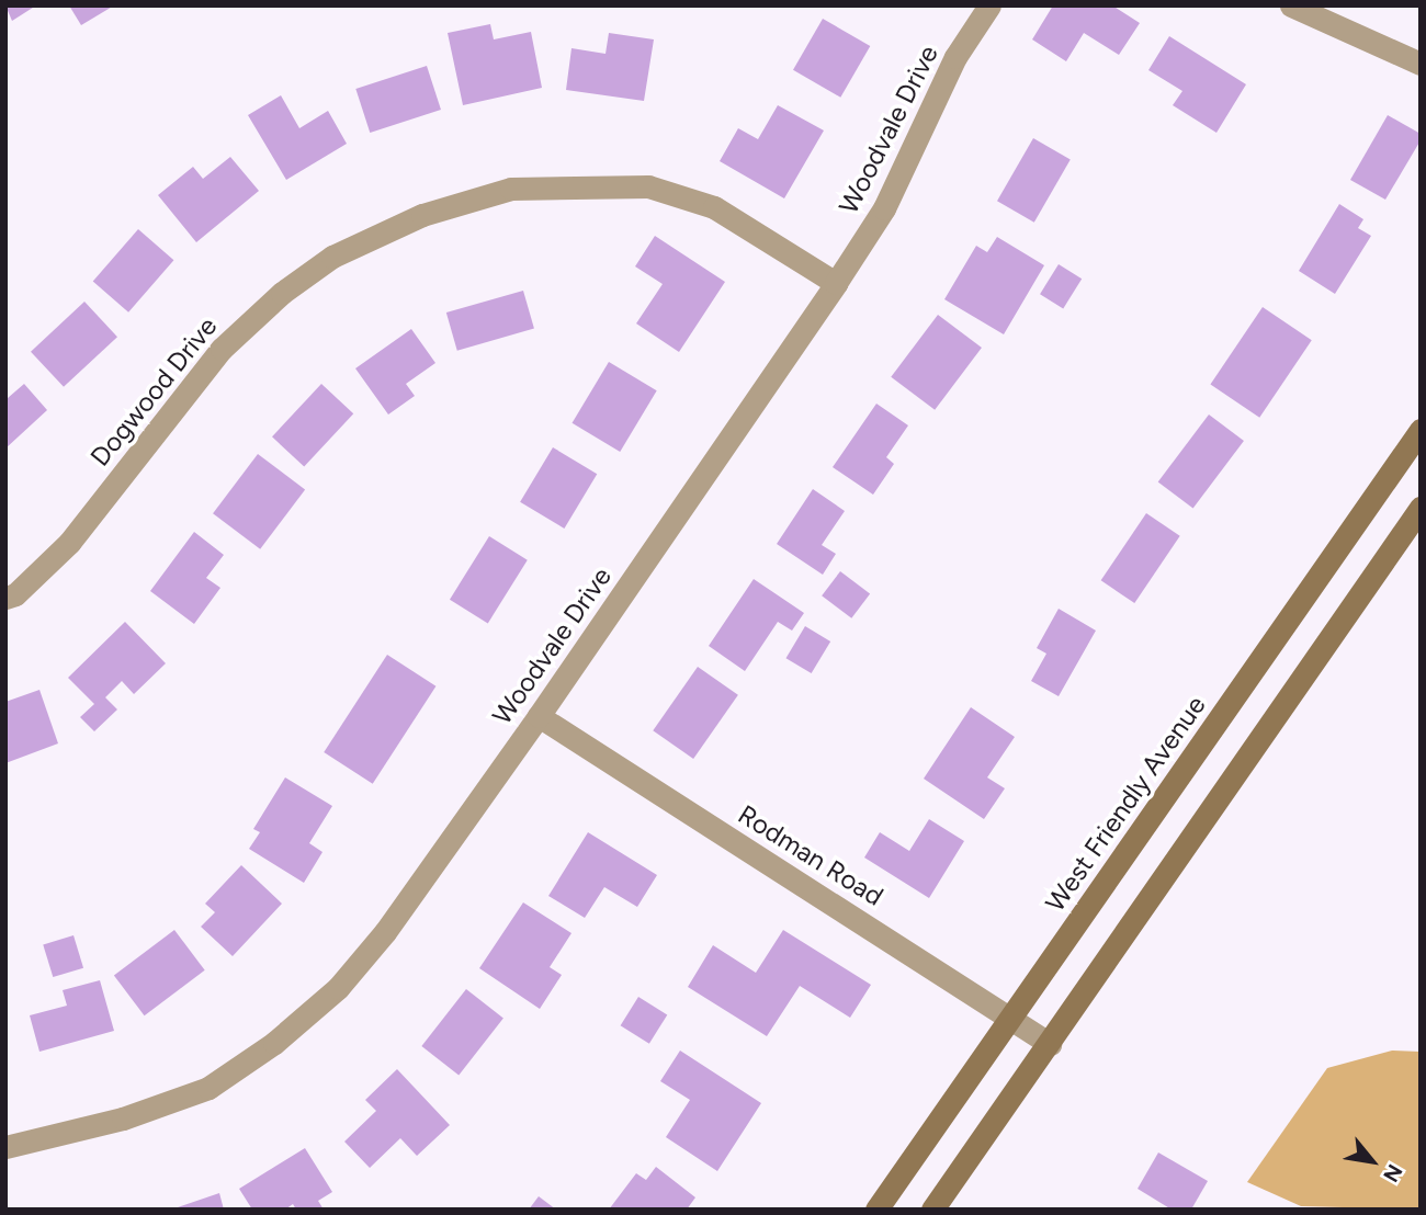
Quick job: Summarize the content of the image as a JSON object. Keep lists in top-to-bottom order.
{
  "streets": {
    "main road": ["West Friendly Avenue"],
    "street": ["Woodvale Drive", "Dogwood Drive", "Rodman Road"]
  },
  "crossings": [
    ["Woodvale Drive", "Dogwood Drive"],
    ["Woodvale Drive", "Rodman Road"],
    ["West Friendly Avenue", "Rodman Road"]
  ],
  "north": "bottom right"
}
